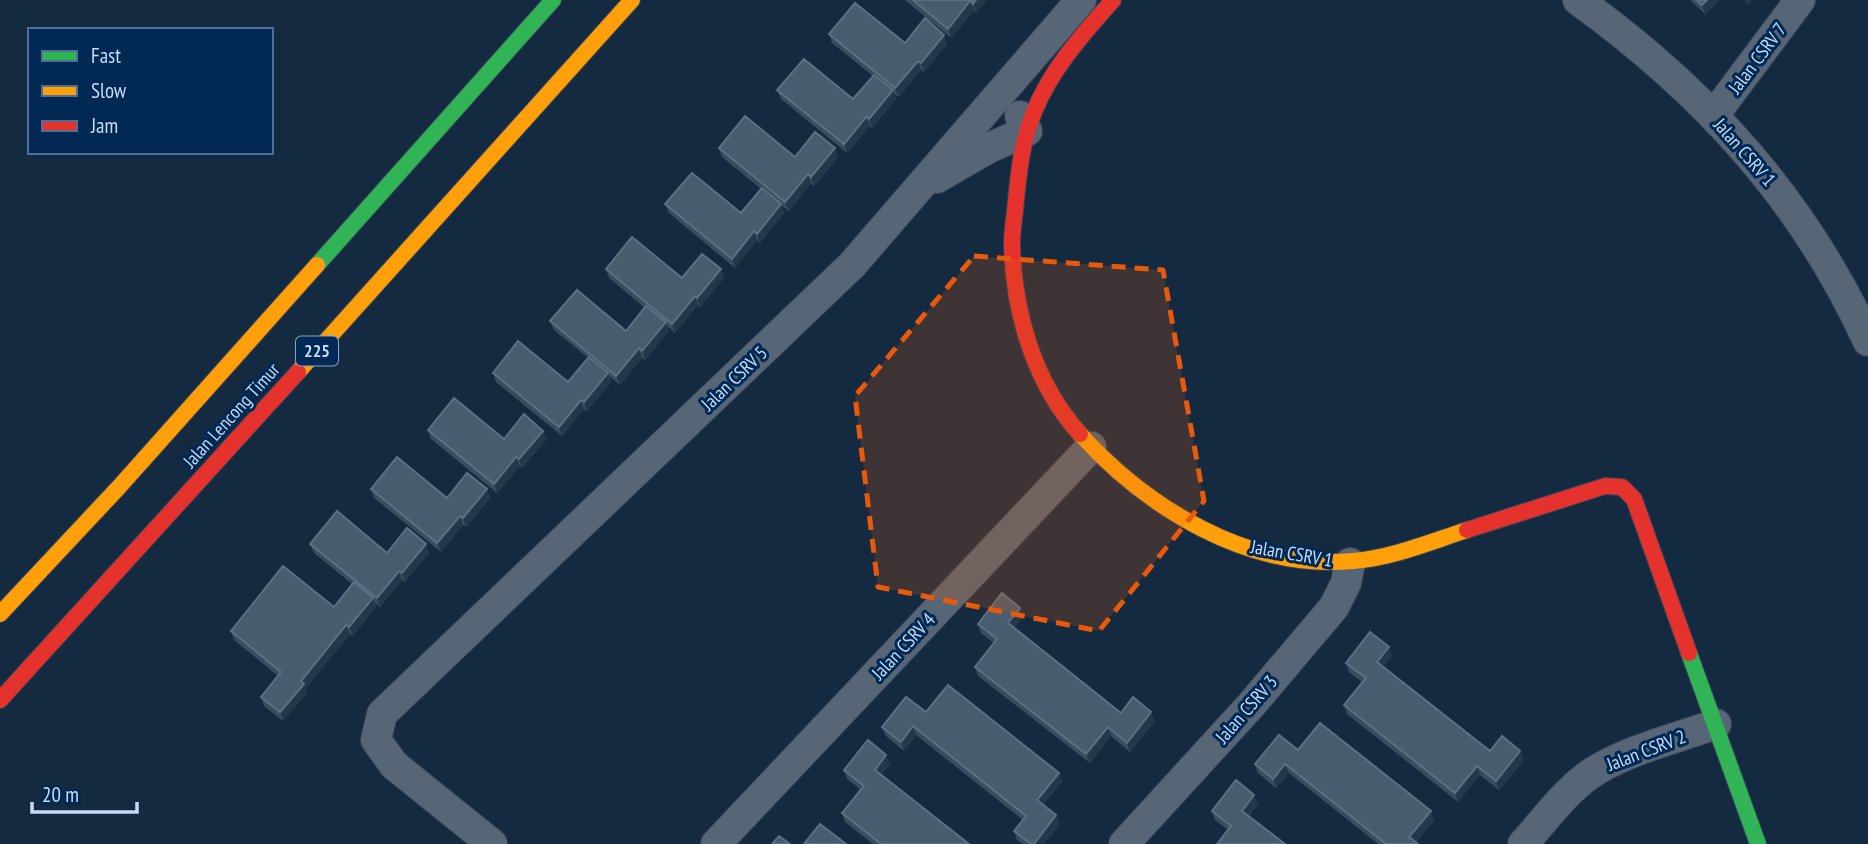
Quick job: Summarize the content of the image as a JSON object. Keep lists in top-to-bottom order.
{
  "streets": {
    "main road": ["Jalan CSRV 1", "225", "Jalan Lencong Timur"],
    "street": [
      "Jalan CSRV 7",
      "Jalan CSRV 5",
      "Jalan CSRV 4",
      "Jalan CSRV 3",
      "Jalan CSRV 2"
    ]
  },
  "crossings": [
    ["Jalan CSRV 7", "Jalan CSRV 1"],
    ["Jalan CSRV 1", "Jalan CSRV 4"],
    ["Jalan CSRV 1", "Jalan CSRV 3"],
    ["Jalan CSRV 1", "Jalan CSRV 2"]
  ],
  "legend": ["Fast", "Slow", "Jam"],
  "scale_bar": "20 m"
}
